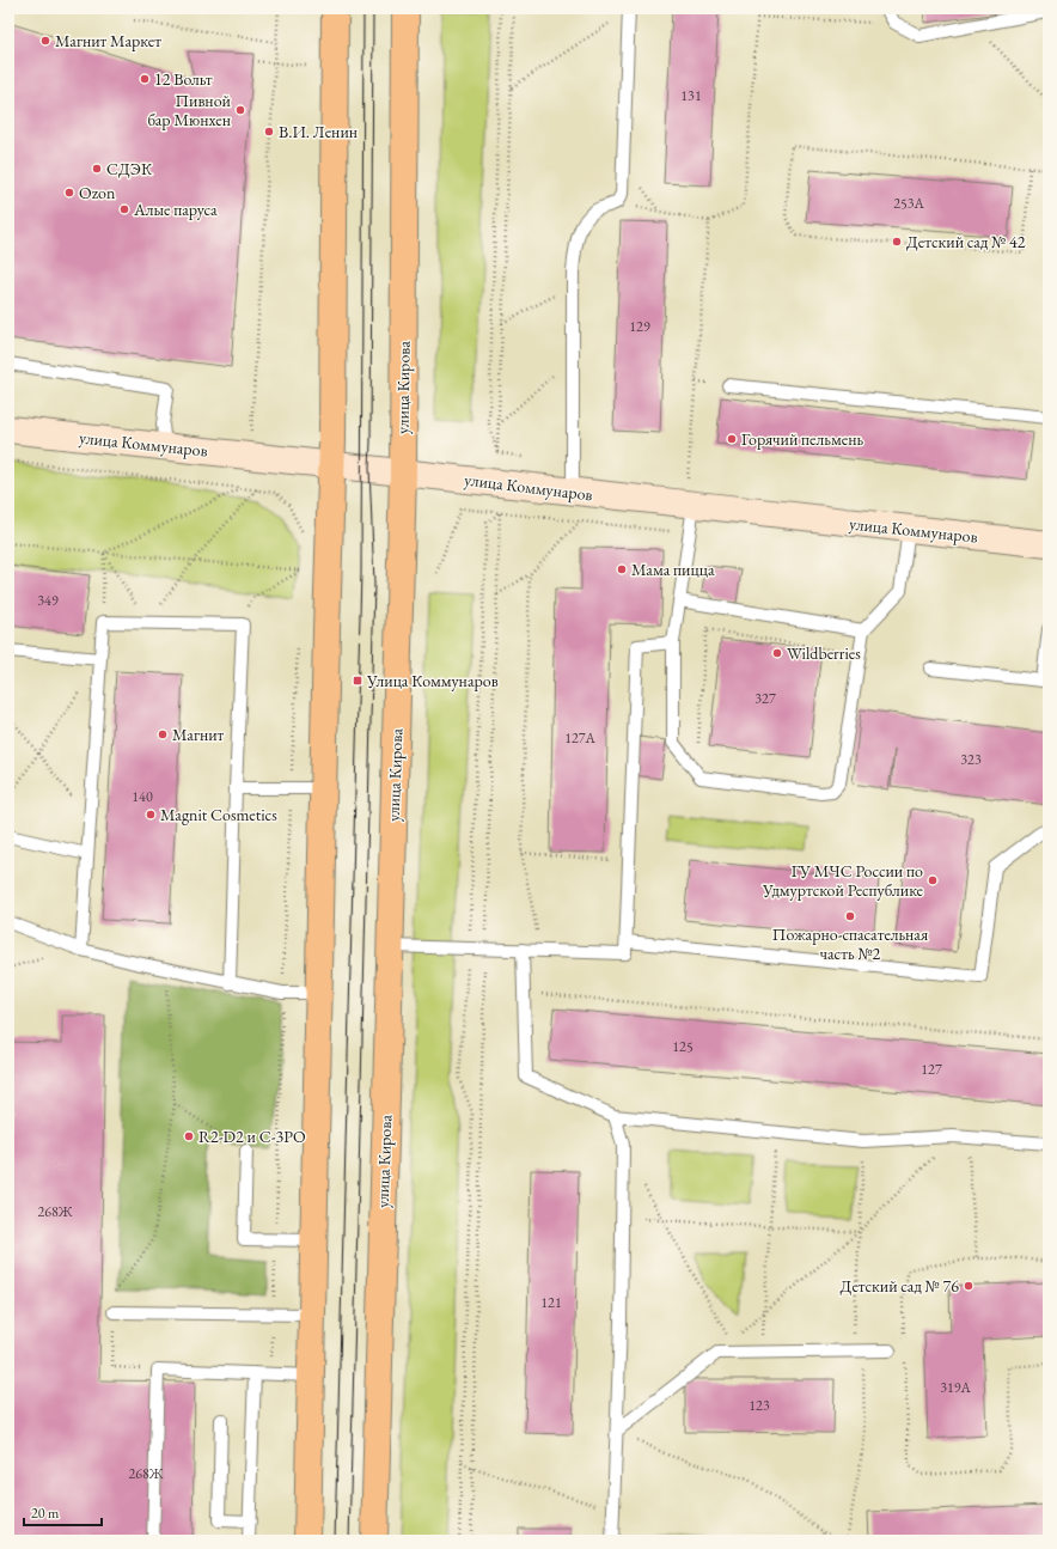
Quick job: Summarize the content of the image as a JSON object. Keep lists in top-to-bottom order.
{
  "streets": {
    "main road": ["улица Кирова"],
    "street": ["улица Коммунаров"]
  },
  "crossings": [
    ["улица Кирова", "улица Коммунаров"]
  ],
  "places": {
    "other": [
      "Магнит Маркет",
      "12 Вольт",
      "Пивной бар Мюнхен",
      "В.И. Ленин",
      "СДЭК",
      "Ozon",
      "Алые паруса",
      "Детский сад № 42",
      "Горячий пельмень",
      "Мама пицца",
      "Wildberries",
      "Магнит",
      "Magnit Cosmetics",
      "ГУ МЧС России по Удмуртской Республике",
      "Пожарно-спасательная часть №2",
      "R2-D2 и C-3PO",
      "Детский сад № 76"
    ],
    "transit": ["Улица Коммунаров"]
  },
  "house_numbers": [
    "131",
    "253А",
    "129",
    "349",
    "327",
    "127А",
    "323",
    "140",
    "125",
    "127",
    "268Ж",
    "121",
    "319А",
    "123",
    "268Ж"
  ],
  "scale_bar": "20 m"
}
